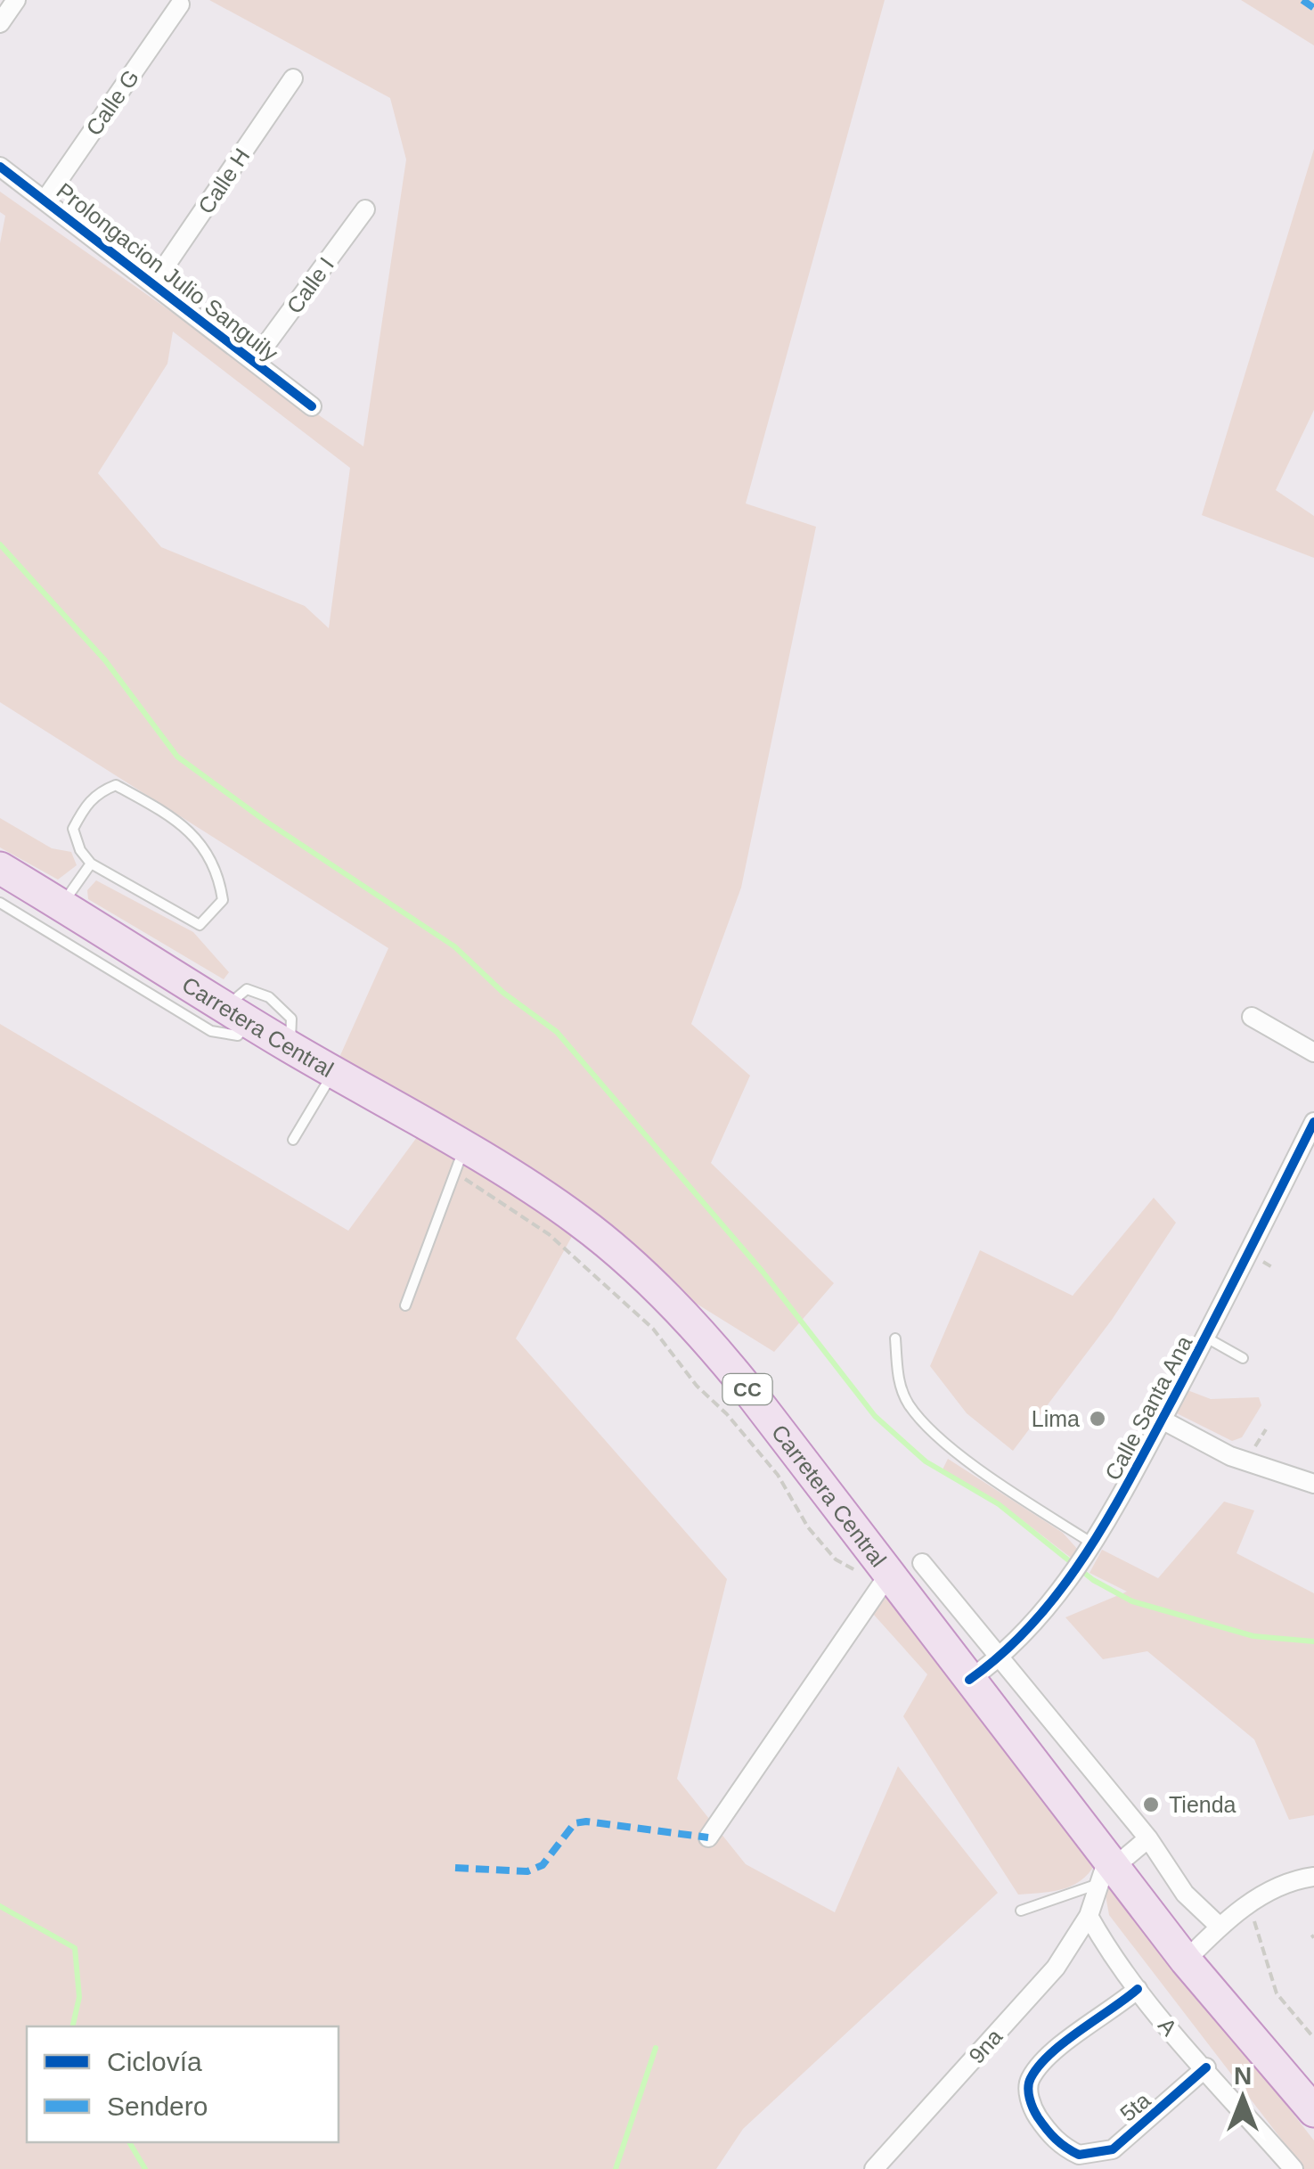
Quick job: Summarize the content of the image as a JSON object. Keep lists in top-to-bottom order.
{
  "streets": {
    "highway": ["Carretera Central", "CC"],
    "street": [
      "Calle G",
      "Calle H",
      "Prolongacion Julio Sanguily",
      "Calle I",
      "Calle Santa Ana",
      "A",
      "9na",
      "5ta"
    ]
  },
  "crossings": [
    ["Calle G", "Prolongacion Julio Sanguily"],
    ["Calle H", "Prolongacion Julio Sanguily"],
    ["Prolongacion Julio Sanguily", "Calle I"],
    ["Carretera Central", "Calle Santa Ana"],
    ["Carretera Central", "9na"],
    ["A", "9na"],
    ["A", "5ta"]
  ],
  "places": ["Lima", "Tienda"],
  "legend": ["Ciclovía", "Sendero"],
  "north": "top"
}
